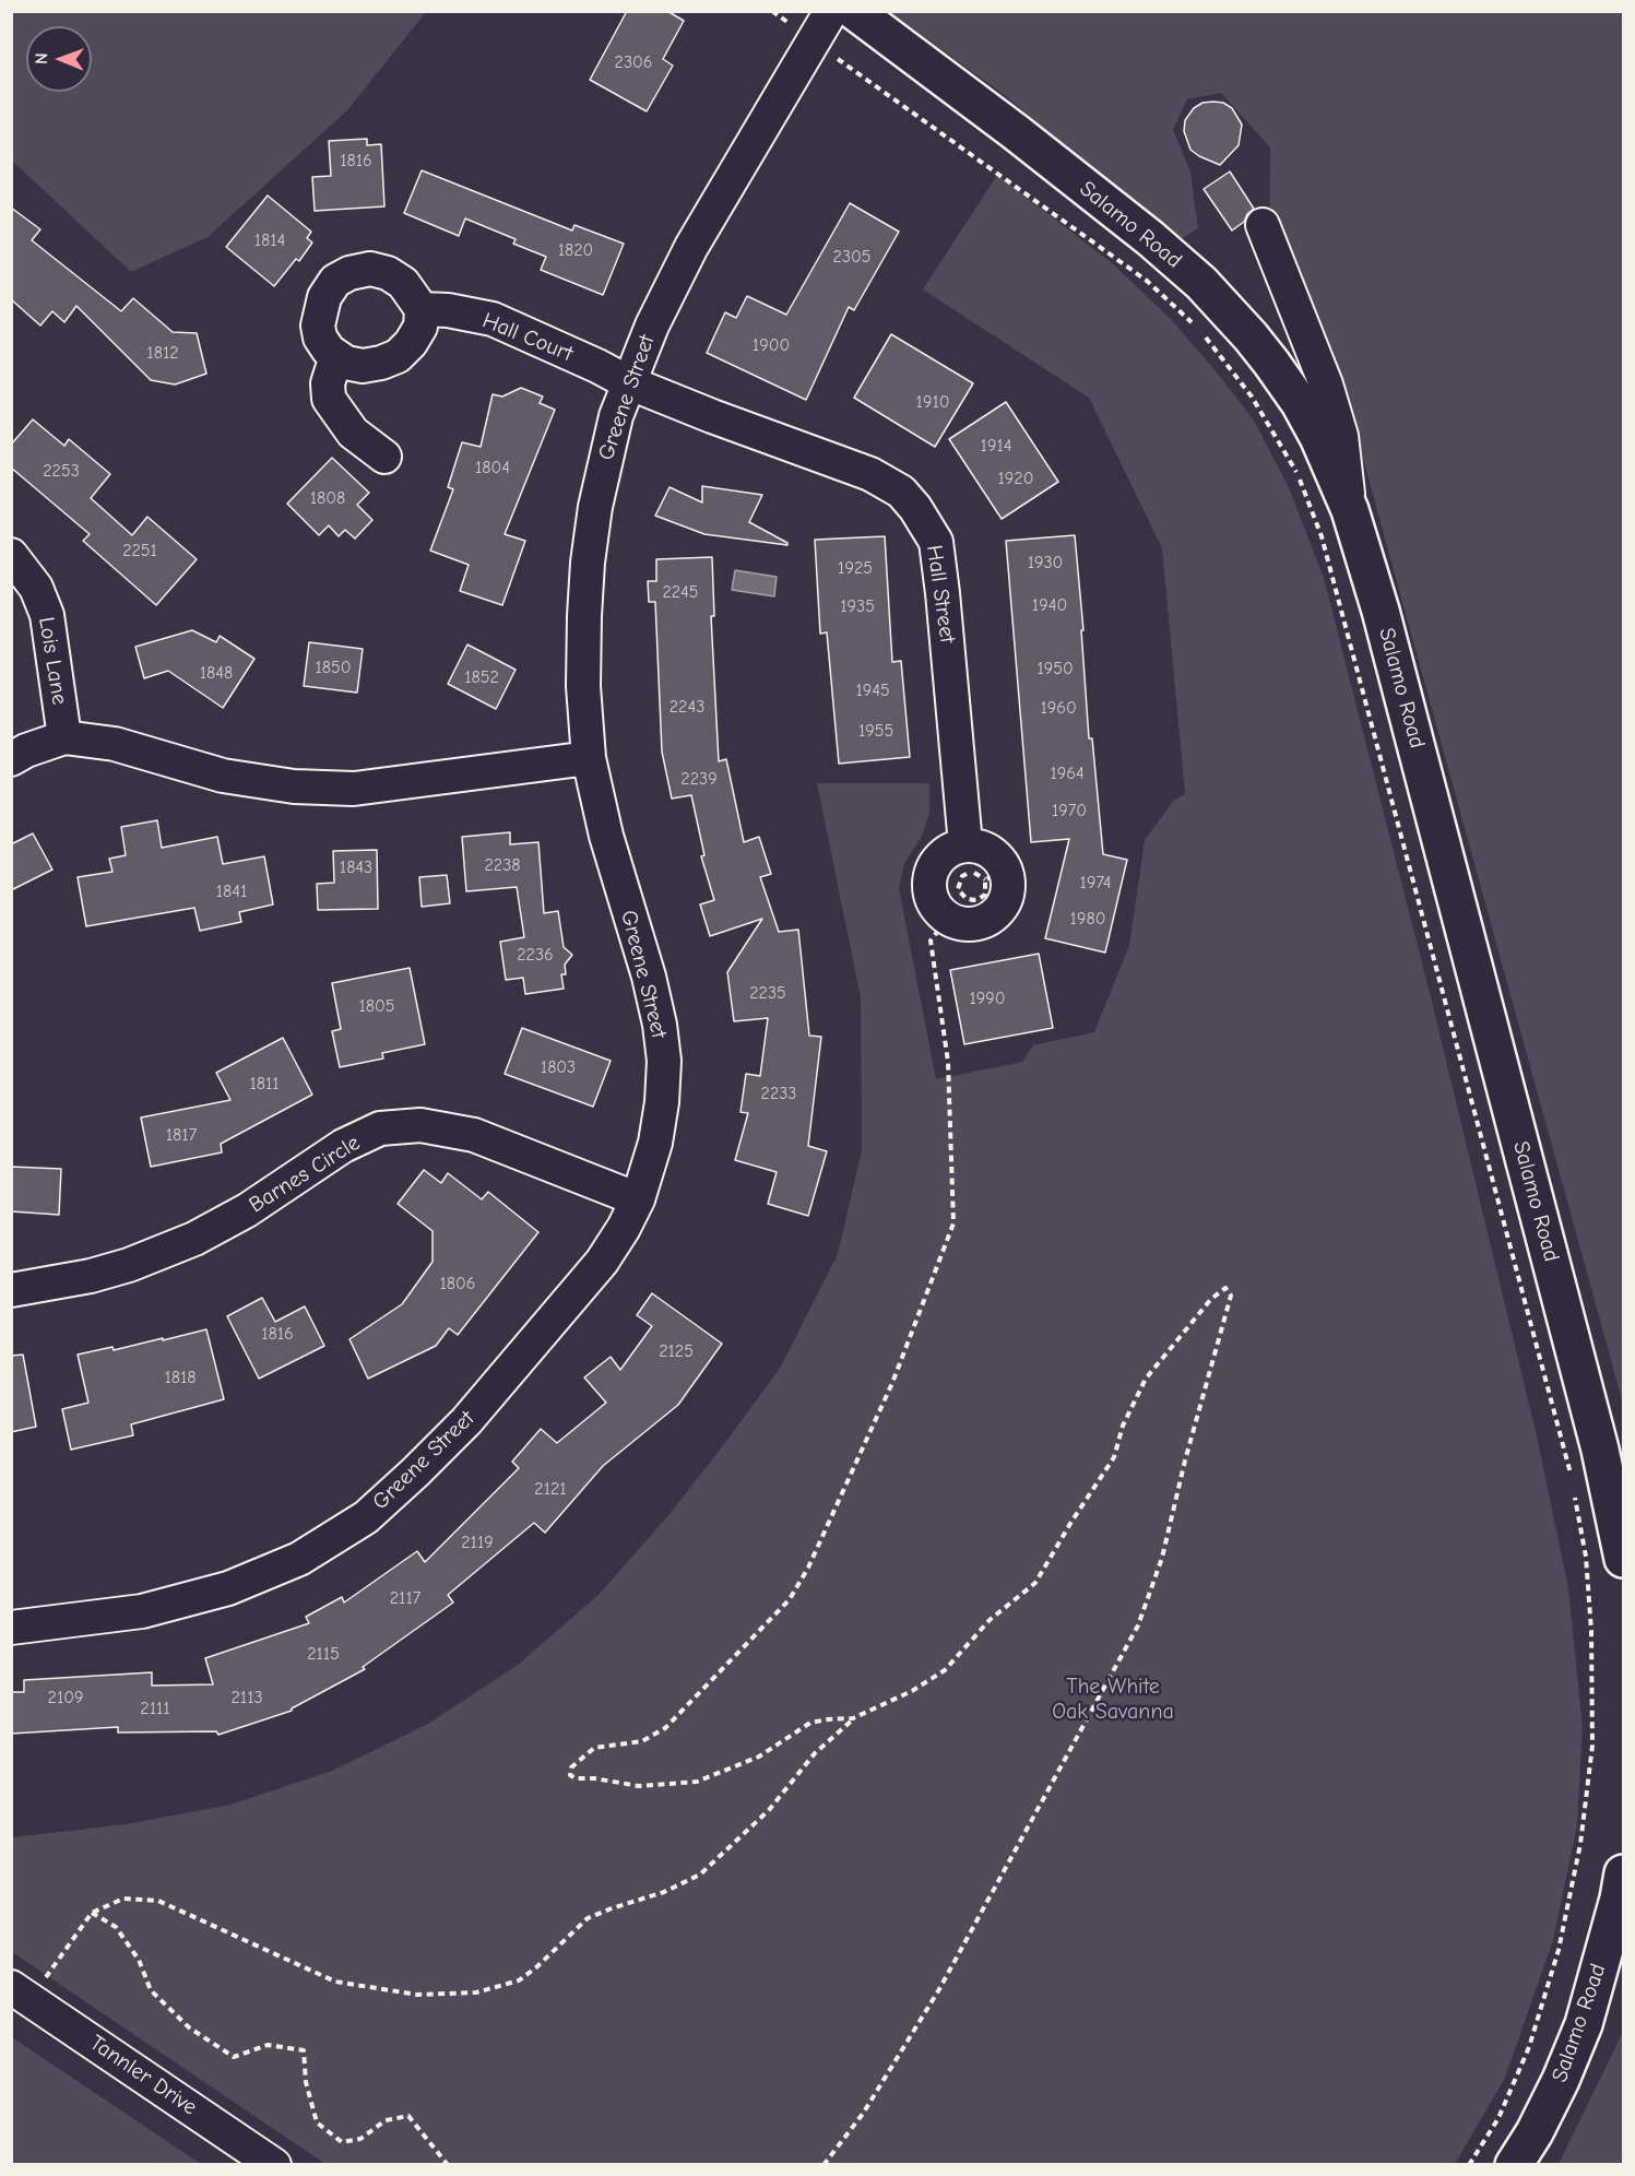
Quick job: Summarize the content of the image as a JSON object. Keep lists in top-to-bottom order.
{
  "streets": {
    "main road": ["Salamo Road"],
    "street": [
      "Hall Court",
      "Greene Street",
      "Hall Street",
      "Lois Lane",
      "Barnes Circle",
      "Tannler Drive"
    ]
  },
  "crossings": [
    ["Hall Court", "Greene Street"],
    ["Hall Court", "Hall Street"],
    ["Greene Street", "Hall Street"],
    ["Greene Street", "Barnes Circle"]
  ],
  "parks": ["The White Oak Savanna"],
  "house_numbers": [
    "2306",
    "1816",
    "1814",
    "1820",
    "2305",
    "1900",
    "1812",
    "1910",
    "1914",
    "1804",
    "2253",
    "1920",
    "1808",
    "2251",
    "1930",
    "1925",
    "2245",
    "1940",
    "1935",
    "1850",
    "1950",
    "1848",
    "1852",
    "1945",
    "2243",
    "1960",
    "1955",
    "1964",
    "2239",
    "1970",
    "2238",
    "1843",
    "1974",
    "1841",
    "1980",
    "2236",
    "2235",
    "1990",
    "1805",
    "1803",
    "1811",
    "2233",
    "1817",
    "1806",
    "1816",
    "2125",
    "1818",
    "2121",
    "2119",
    "2117",
    "2115",
    "2109",
    "2113",
    "2111"
  ],
  "north": "left"
}
